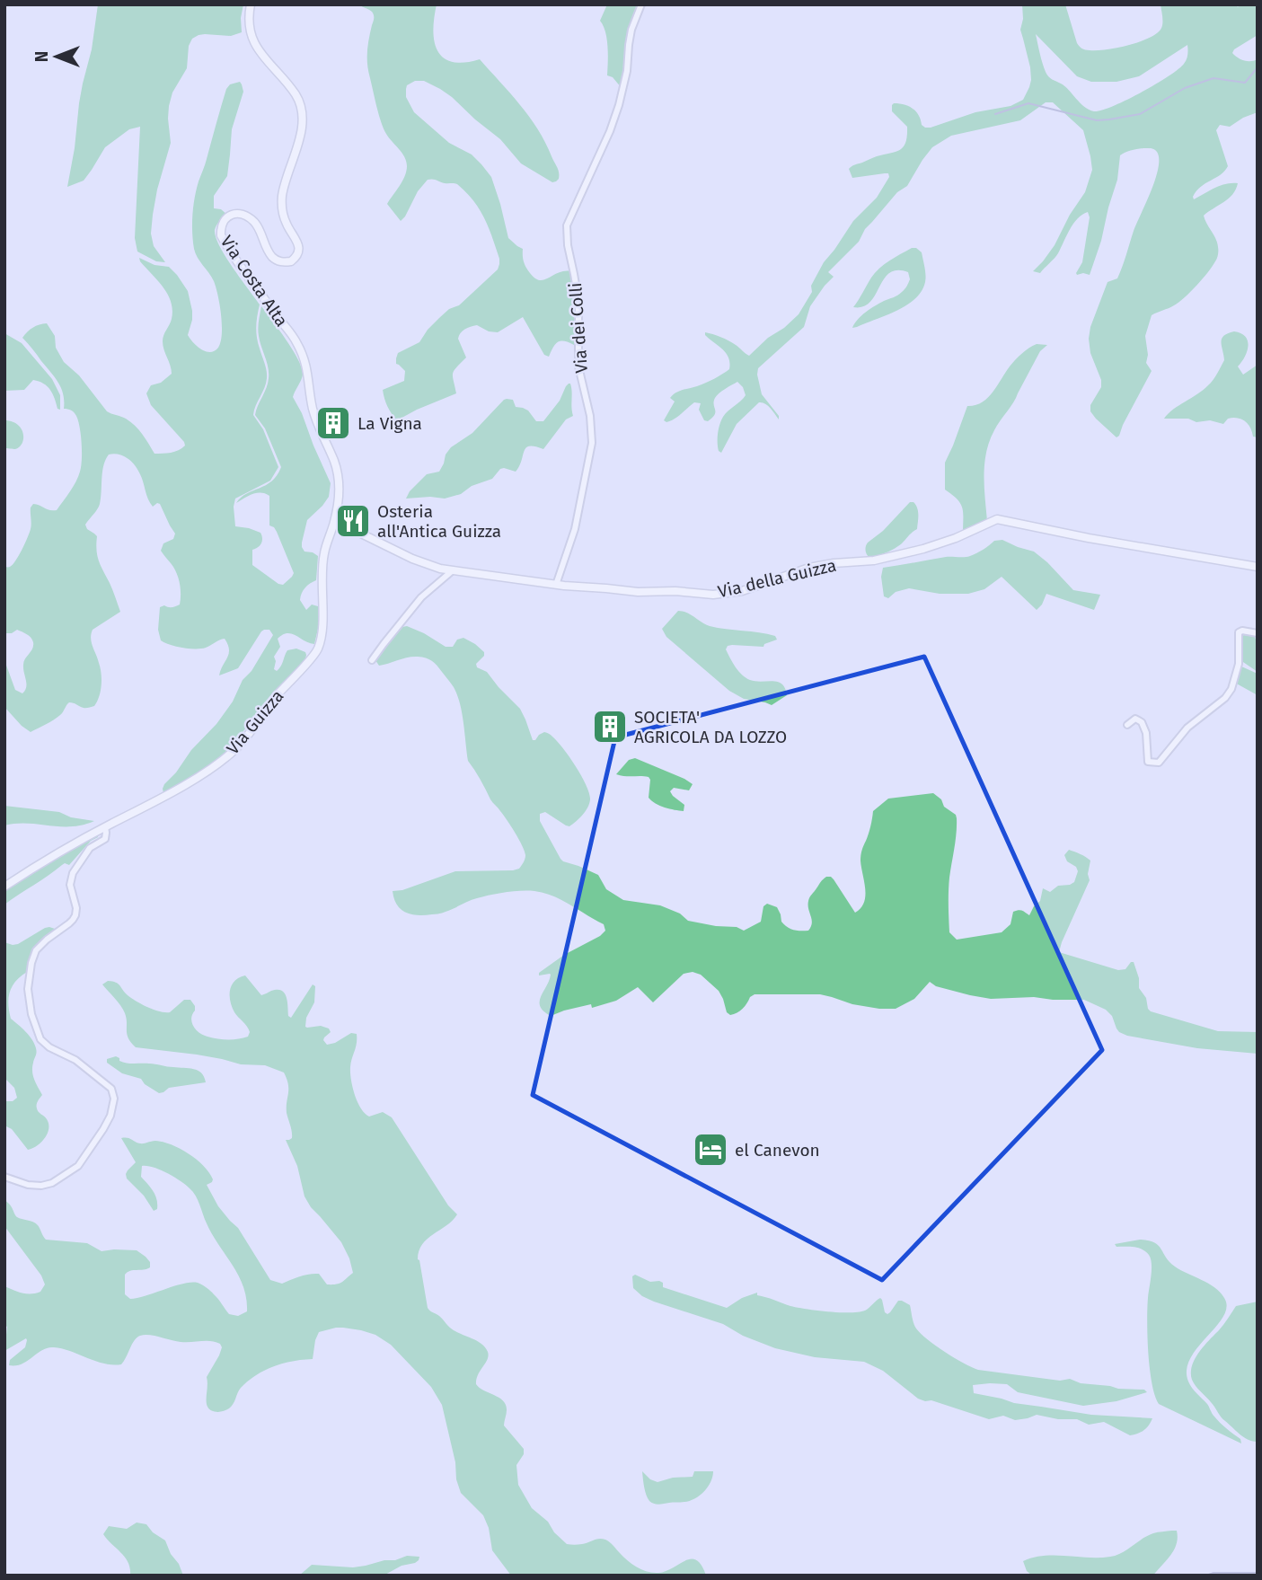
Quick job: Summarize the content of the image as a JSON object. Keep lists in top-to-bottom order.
{
  "streets": {
    "main road": ["Via Costa Alta", "Via della Guizza", "Via Guizza"],
    "street": ["Via dei Colli"]
  },
  "crossings": [
    ["Via Costa Alta", "Via della Guizza"],
    ["Via Costa Alta", "Via Guizza"],
    ["Via dei Colli", "Via della Guizza"],
    ["Via della Guizza", "Via Guizza"]
  ],
  "places": {
    "building": ["La Vigna", "SOCIETA' AGRICOLA DA LOZZO"],
    "restaurant": ["Osteria all'Antica Guizza"],
    "hotel": ["el Canevon"]
  },
  "north": "left"
}
